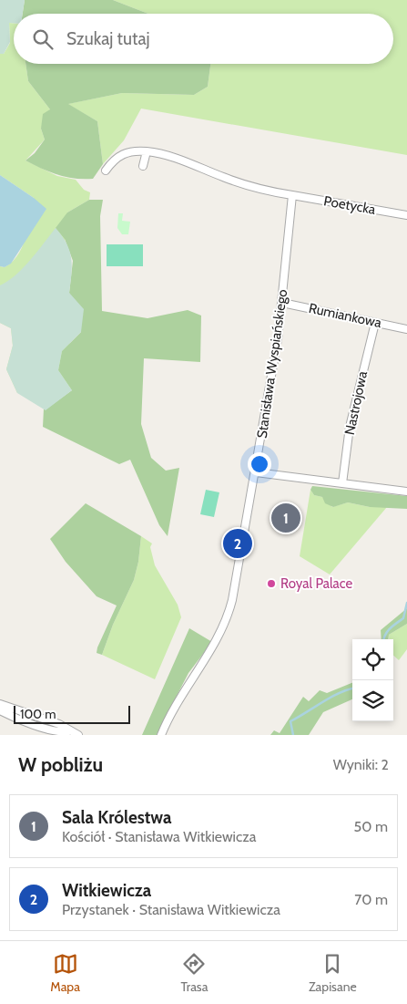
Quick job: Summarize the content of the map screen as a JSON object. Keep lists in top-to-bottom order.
{
  "streets": {
    "street": [
      "Poetycka",
      "Rumiankowa",
      "Stanisława Wyspiańskiego",
      "Nastrojowa"
    ]
  },
  "crossings": [
    ["Poetycka", "Stanisława Wyspiańskiego"],
    ["Rumiankowa", "Stanisława Wyspiańskiego"],
    ["Rumiankowa", "Nastrojowa"]
  ],
  "places": ["Royal Palace"],
  "scale_bar": "100 m",
  "page": {
    "search": "Szukaj tutaj",
    "pins": ["1", "2"],
    "scale": "100 m",
    "heading": ["W pobliżu", "Wyniki: 2"],
    "list": [
      {
        "mark": "1",
        "name": "Sala Królestwa",
        "note": "Kościół · Stanisława Witkiewicza",
        "value": "50 m"
      },
      {
        "mark": "2",
        "name": "Witkiewicza",
        "note": "Przystanek · Stanisława Witkiewicza",
        "value": "70 m"
      }
    ],
    "nav": ["Mapa", "Trasa", "Zapisane"]
  }
}
